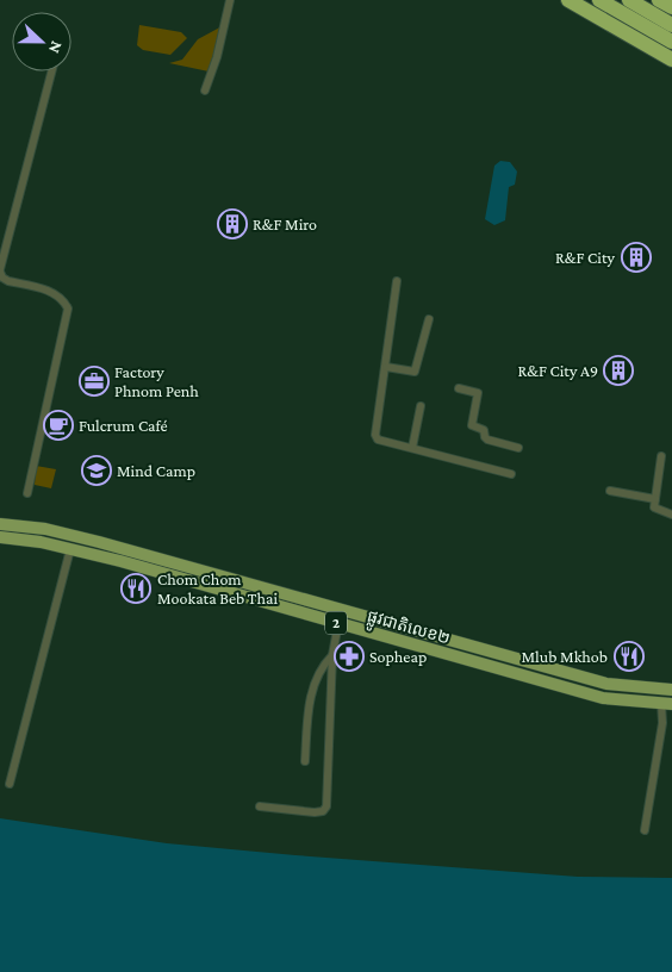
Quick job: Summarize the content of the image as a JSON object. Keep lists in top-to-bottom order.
{
  "streets": {
    "main road": ["2", "ផ្លូវជាតិលេខ២"]
  },
  "places": {
    "building": ["R&F Miro", "R&F City", "R&F City A9"],
    "office": ["Factory Phnom Penh"],
    "cafe": ["Fulcrum Café"],
    "school or university": ["Mind Camp"],
    "restaurant": ["Chom Chom Mookata Beb Thai", "Mlub Mkhob"],
    "pharmacy": ["Sopheap"]
  },
  "north": "right"
}
